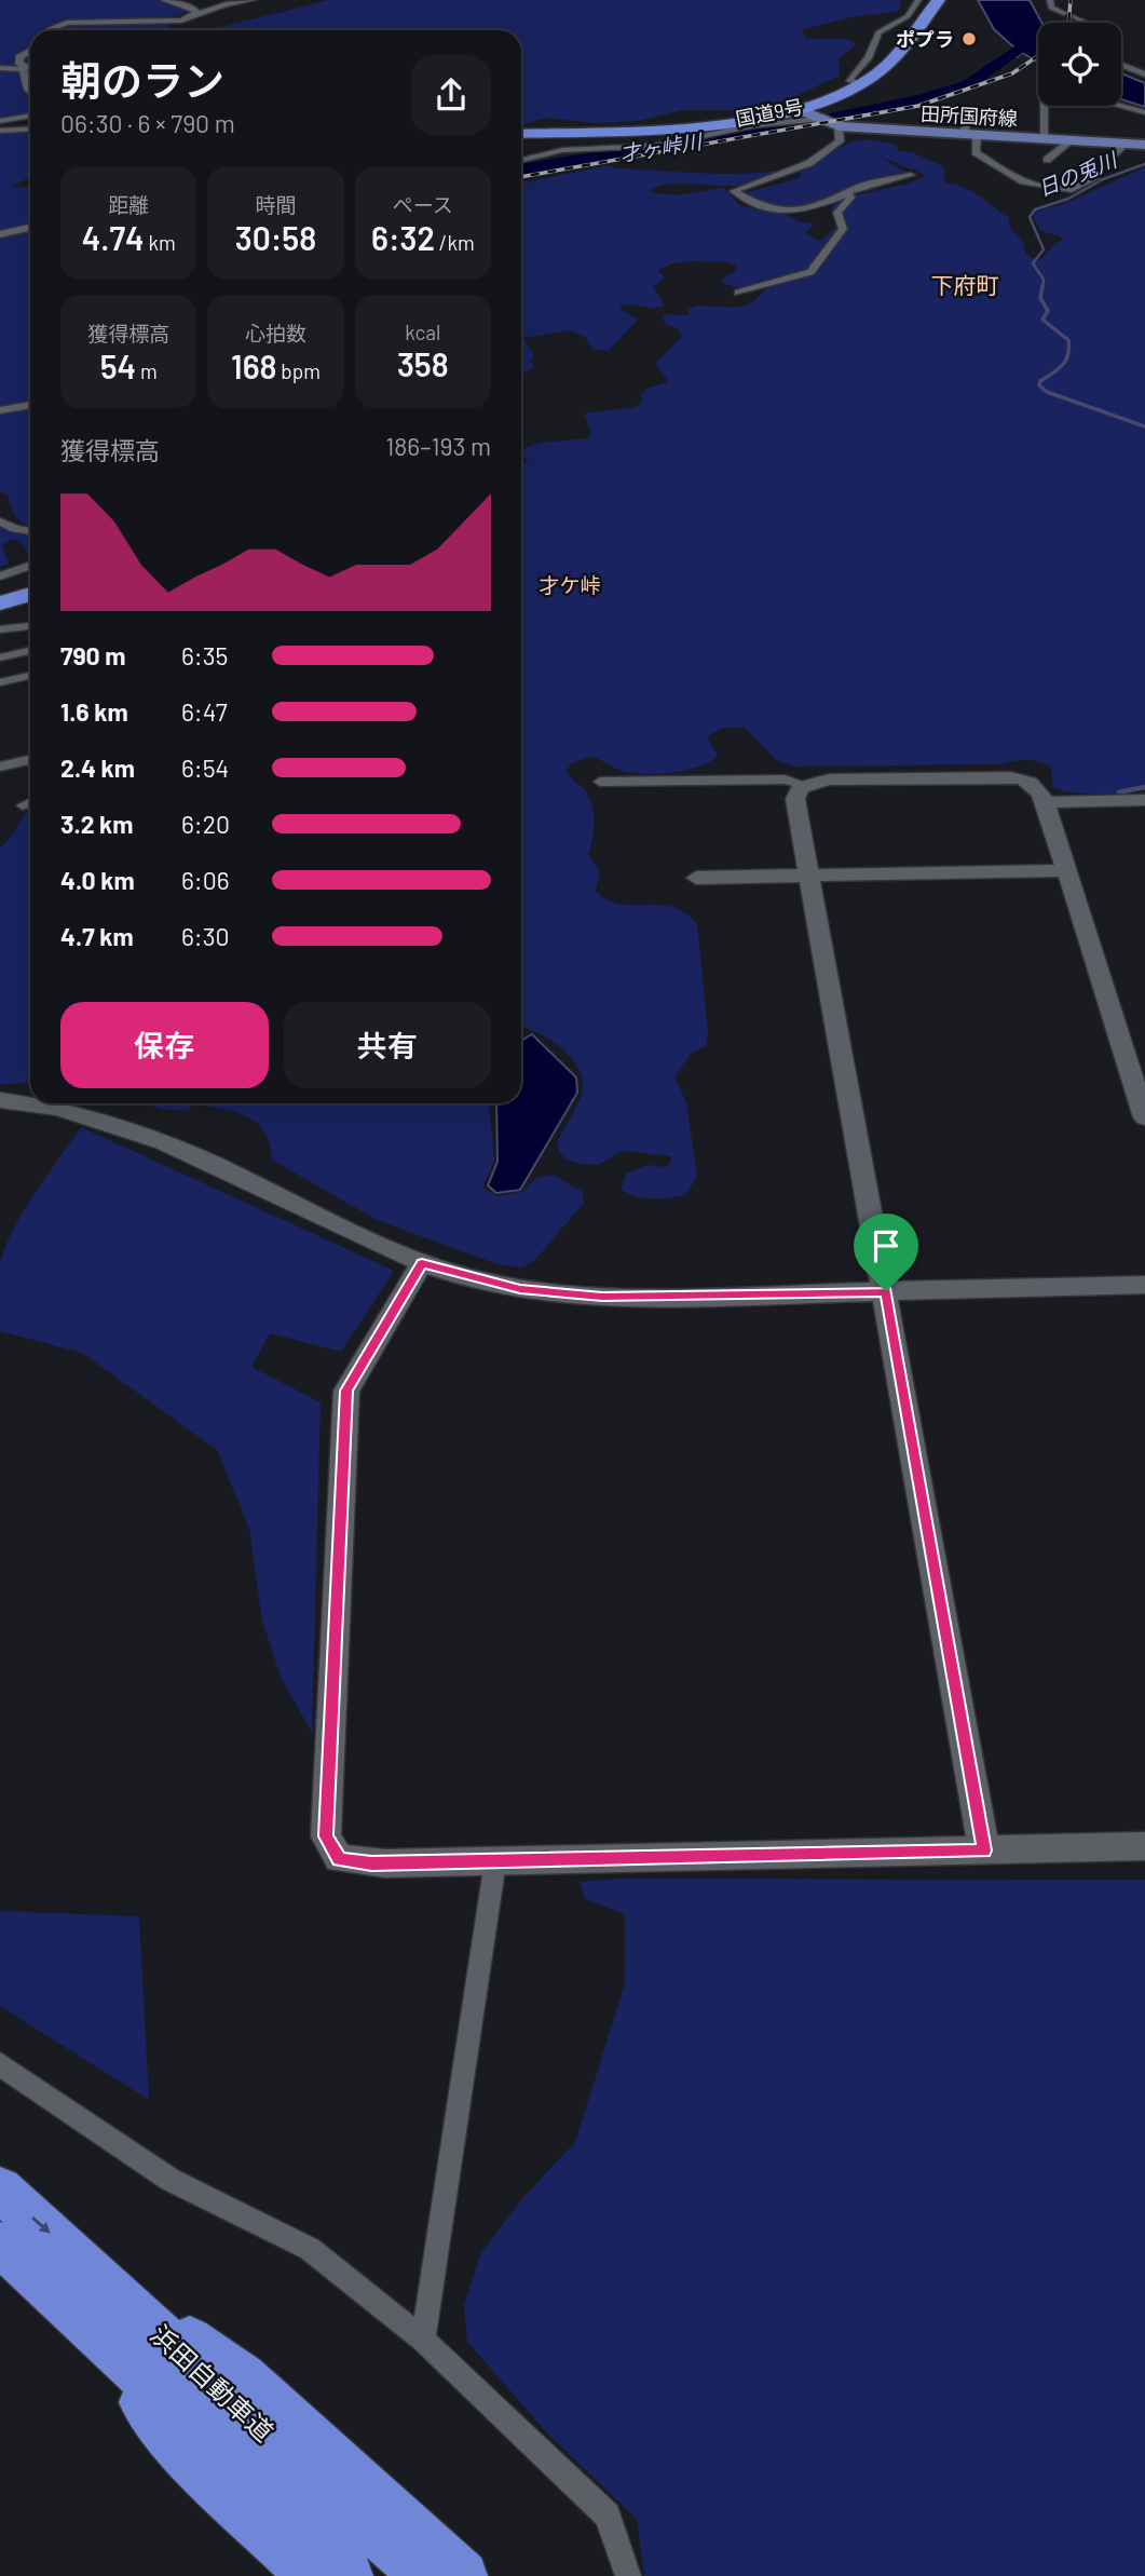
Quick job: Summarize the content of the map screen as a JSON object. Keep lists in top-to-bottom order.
{
  "streets": {
    "highway": ["国道9号", "浜田自動車道"],
    "main road": ["田所国府線"]
  },
  "crossings": [
    ["国道9号", "田所国府線"]
  ],
  "districts": ["下府町", "才ケ峠"],
  "water": ["才ヶ峠川", "日の兎川"],
  "places": ["ポプラ"],
  "page": {
    "heading": ["朝のラン", "06:30 · 6 × 790 m"],
    "stats": [
      ["距離", "4.74 km"],
      ["時間", "30:58"],
      ["ペース", "6:32 /km"],
      ["獲得標高", "54 m"],
      ["心拍数", "168 bpm"],
      ["kcal", "358"]
    ],
    "chart": ["獲得標高", "186–193 m"],
    "list": [
      {
        "name": "790 m",
        "note": "6:35"
      },
      {
        "name": "1.6 km",
        "note": "6:47"
      },
      {
        "name": "2.4 km",
        "note": "6:54"
      },
      {
        "name": "3.2 km",
        "note": "6:20"
      },
      {
        "name": "4.0 km",
        "note": "6:06"
      },
      {
        "name": "4.7 km",
        "note": "6:30"
      }
    ],
    "buttons": ["保存", "共有"]
  }
}
